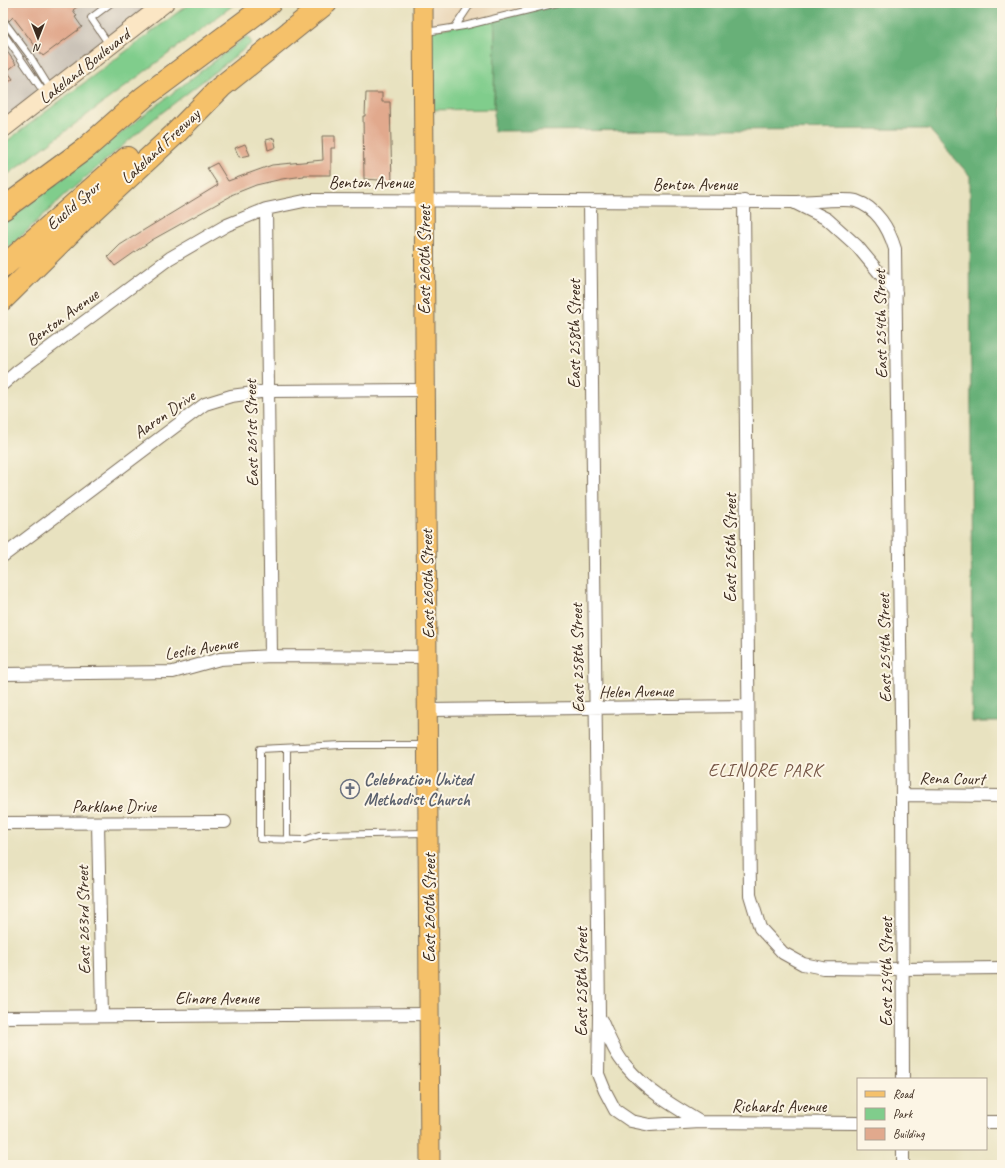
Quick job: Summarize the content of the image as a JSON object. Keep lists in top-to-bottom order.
{
  "streets": {
    "highway": ["Lakeland Freeway", "Euclid Spur"],
    "main road": ["East 260th Street"],
    "street": [
      "Lakeland Boulevard",
      "Benton Avenue",
      "East 254th Street",
      "East 258th Street",
      "Aaron Drive",
      "East 261st Street",
      "East 256th Street",
      "Leslie Avenue",
      "Helen Avenue",
      "Rena Court",
      "Parklane Drive",
      "East 263rd Street",
      "Elinore Avenue",
      "Richards Avenue"
    ]
  },
  "crossings": [
    ["Lakeland Freeway", "Euclid Spur"],
    ["Benton Avenue", "East 260th Street"],
    ["Benton Avenue", "East 254th Street"],
    ["Benton Avenue", "East 258th Street"],
    ["Benton Avenue", "East 261st Street"],
    ["Benton Avenue", "East 256th Street"],
    ["East 260th Street", "Aaron Drive"],
    ["East 260th Street", "Leslie Avenue"],
    ["East 260th Street", "Helen Avenue"],
    ["East 260th Street", "Elinore Avenue"],
    ["East 254th Street", "East 256th Street"],
    ["East 254th Street", "Rena Court"],
    ["East 258th Street", "Helen Avenue"],
    ["East 258th Street", "Richards Avenue"],
    ["Aaron Drive", "East 261st Street"],
    ["East 261st Street", "Leslie Avenue"],
    ["East 256th Street", "Helen Avenue"],
    ["Parklane Drive", "East 263rd Street"],
    ["East 263rd Street", "Elinore Avenue"]
  ],
  "districts": ["ELINORE PARK"],
  "places": {
    "church": ["Celebration United Methodist Church"]
  },
  "legend": ["Road", "Park", "Building"],
  "north": "bottom"
}
